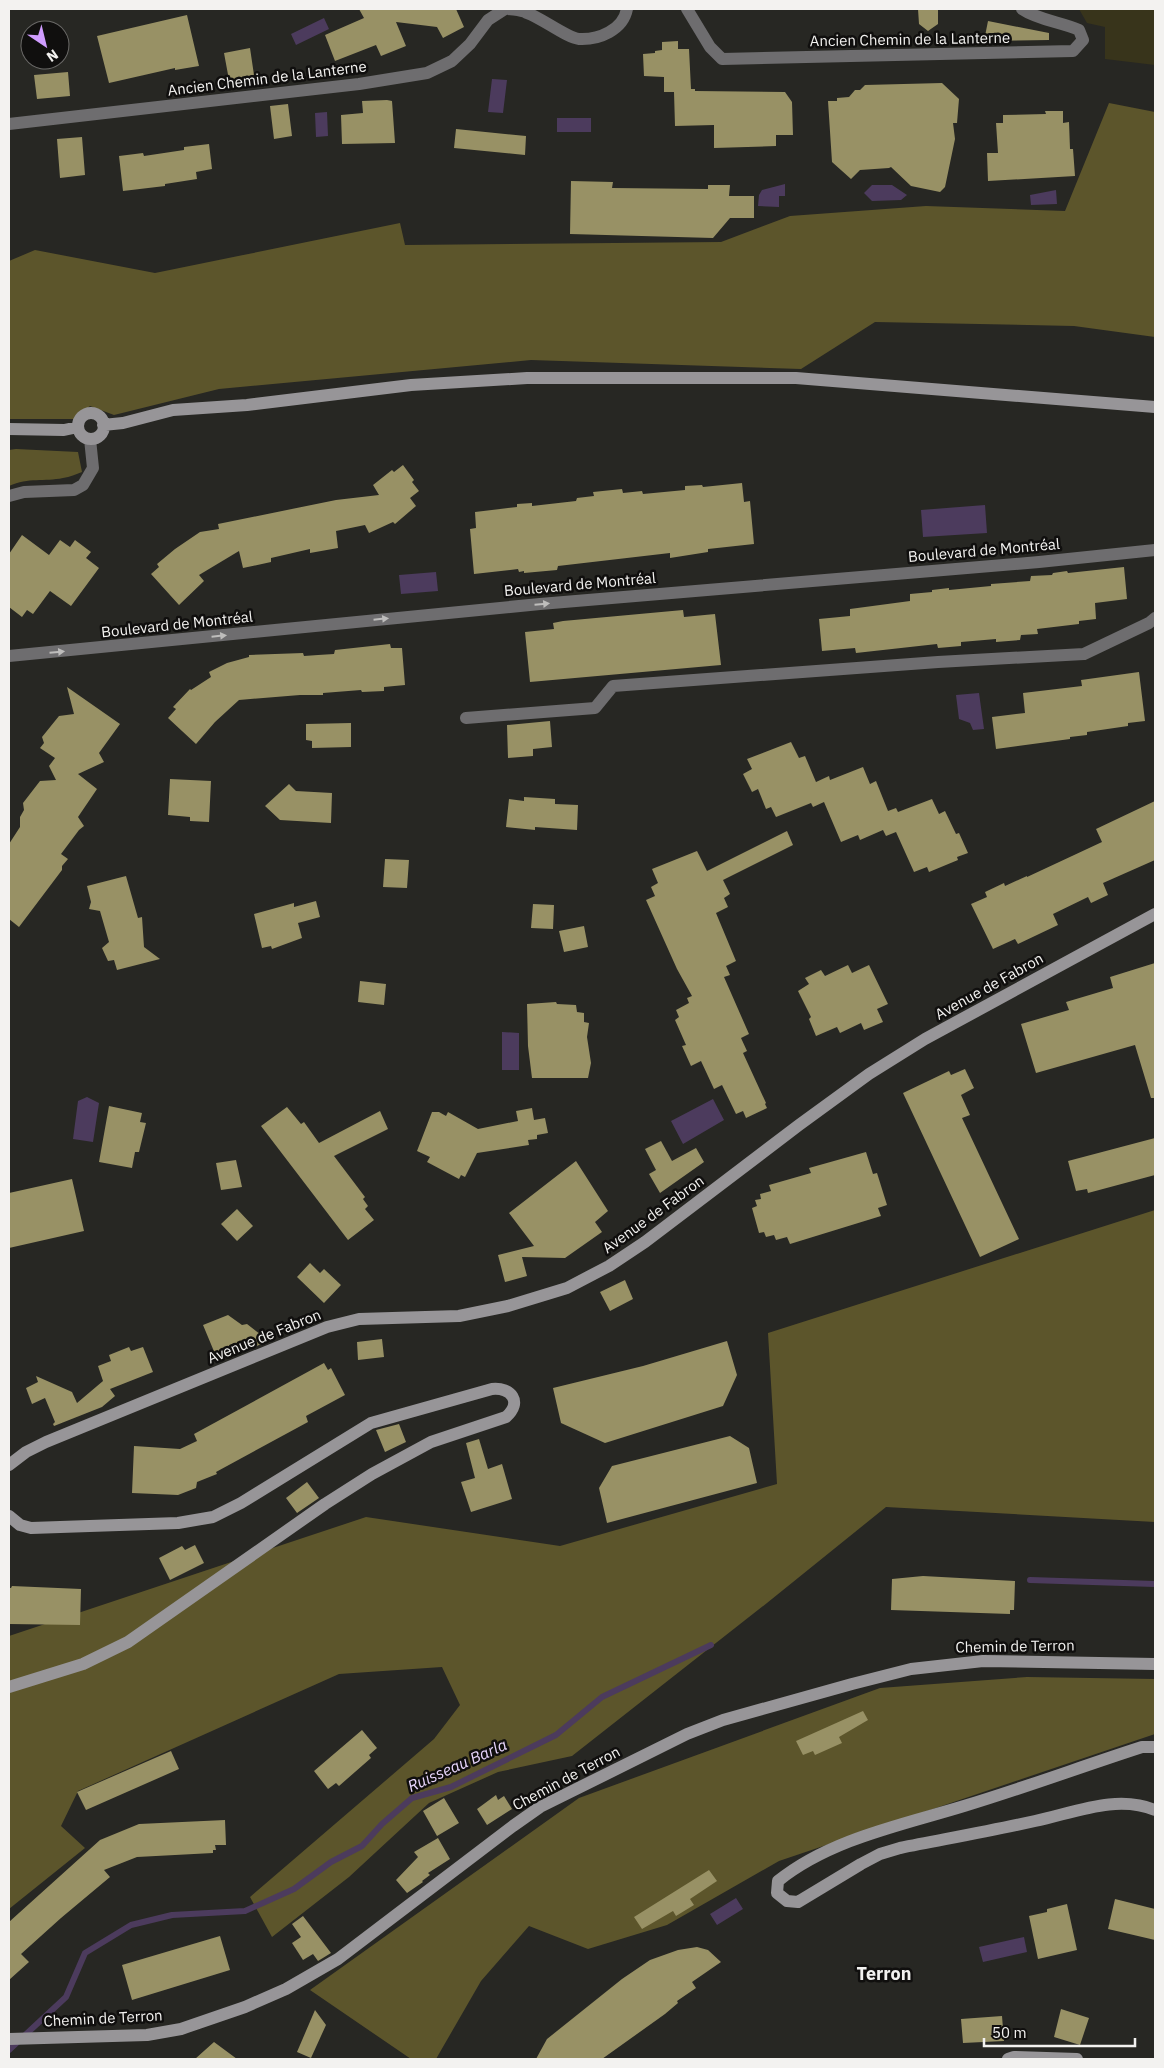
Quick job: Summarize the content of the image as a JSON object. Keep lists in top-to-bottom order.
{
  "streets": {
    "street": [
      "Ancien Chemin de la Lanterne",
      "Boulevard de Montréal",
      "Avenue de Fabron",
      "Chemin de Terron"
    ]
  },
  "districts": ["Terron"],
  "water": ["Ruisseau Barla"],
  "scale_bar": "50 m",
  "north": "bottom right"
}
